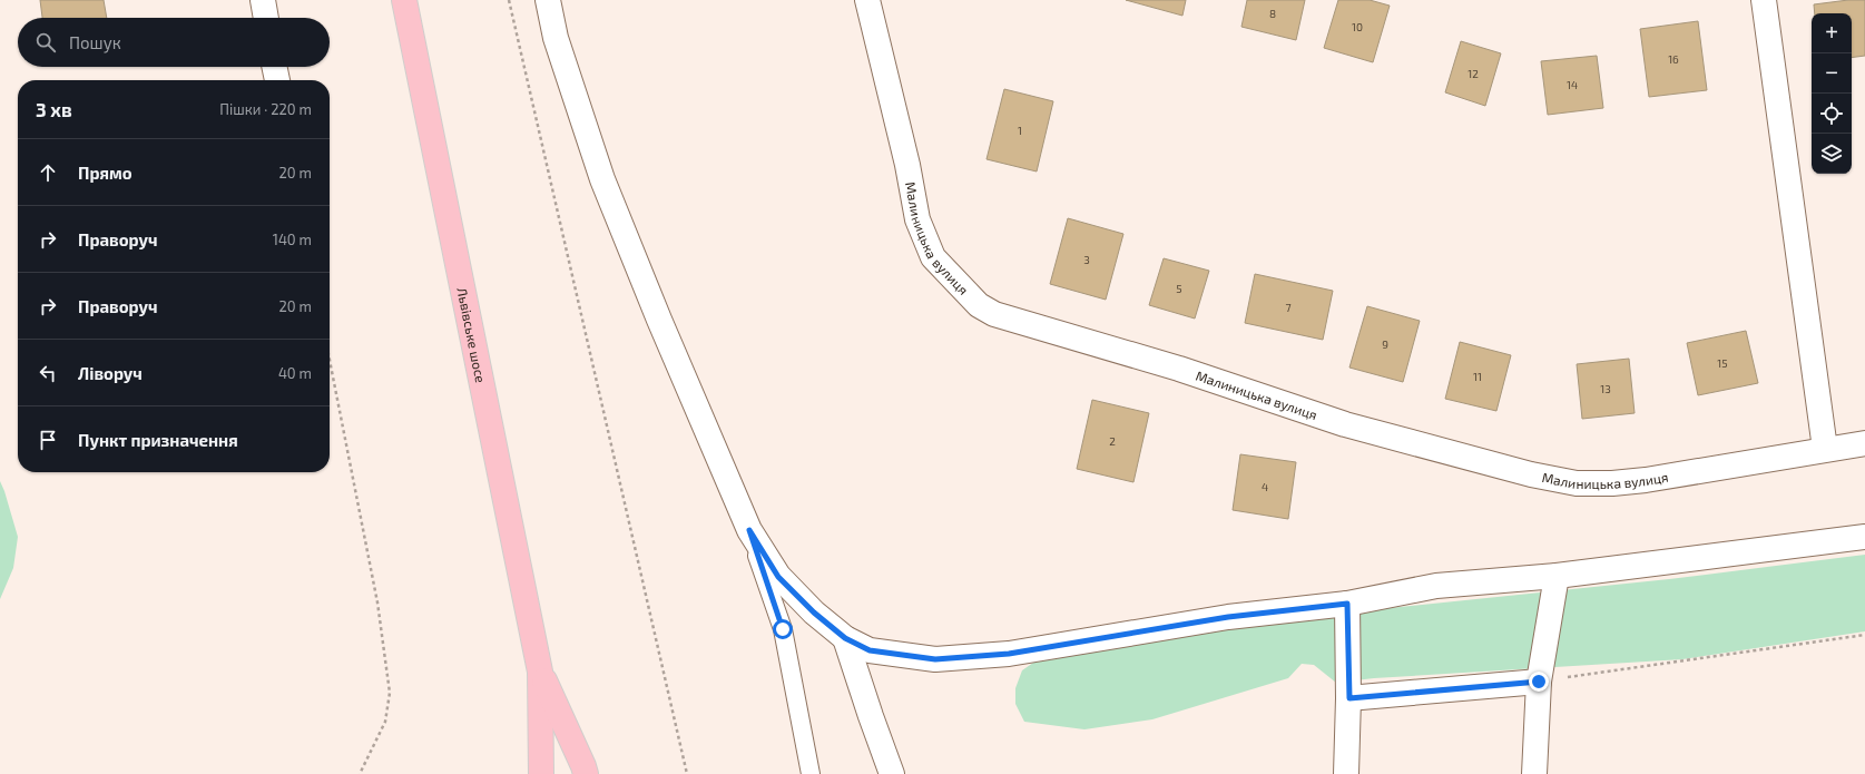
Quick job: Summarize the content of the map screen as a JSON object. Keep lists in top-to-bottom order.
{
  "streets": {
    "main road": ["Львівське шосе"],
    "street": ["Малиницька вулиця"]
  },
  "house_numbers": [
    "8",
    "10",
    "16",
    "12",
    "14",
    "1",
    "3",
    "5",
    "7",
    "9",
    "15",
    "11",
    "13",
    "2",
    "4"
  ],
  "page": {
    "map_buttons": ["+", "−"],
    "search": "Пошук",
    "heading": ["3 хв", "Пішки · 220 m"],
    "list": [
      ["Прямо", "20 m"],
      ["Праворуч", "140 m"],
      ["Праворуч", "20 m"],
      ["Ліворуч", "40 m"],
      "Пункт призначення"
    ]
  }
}
